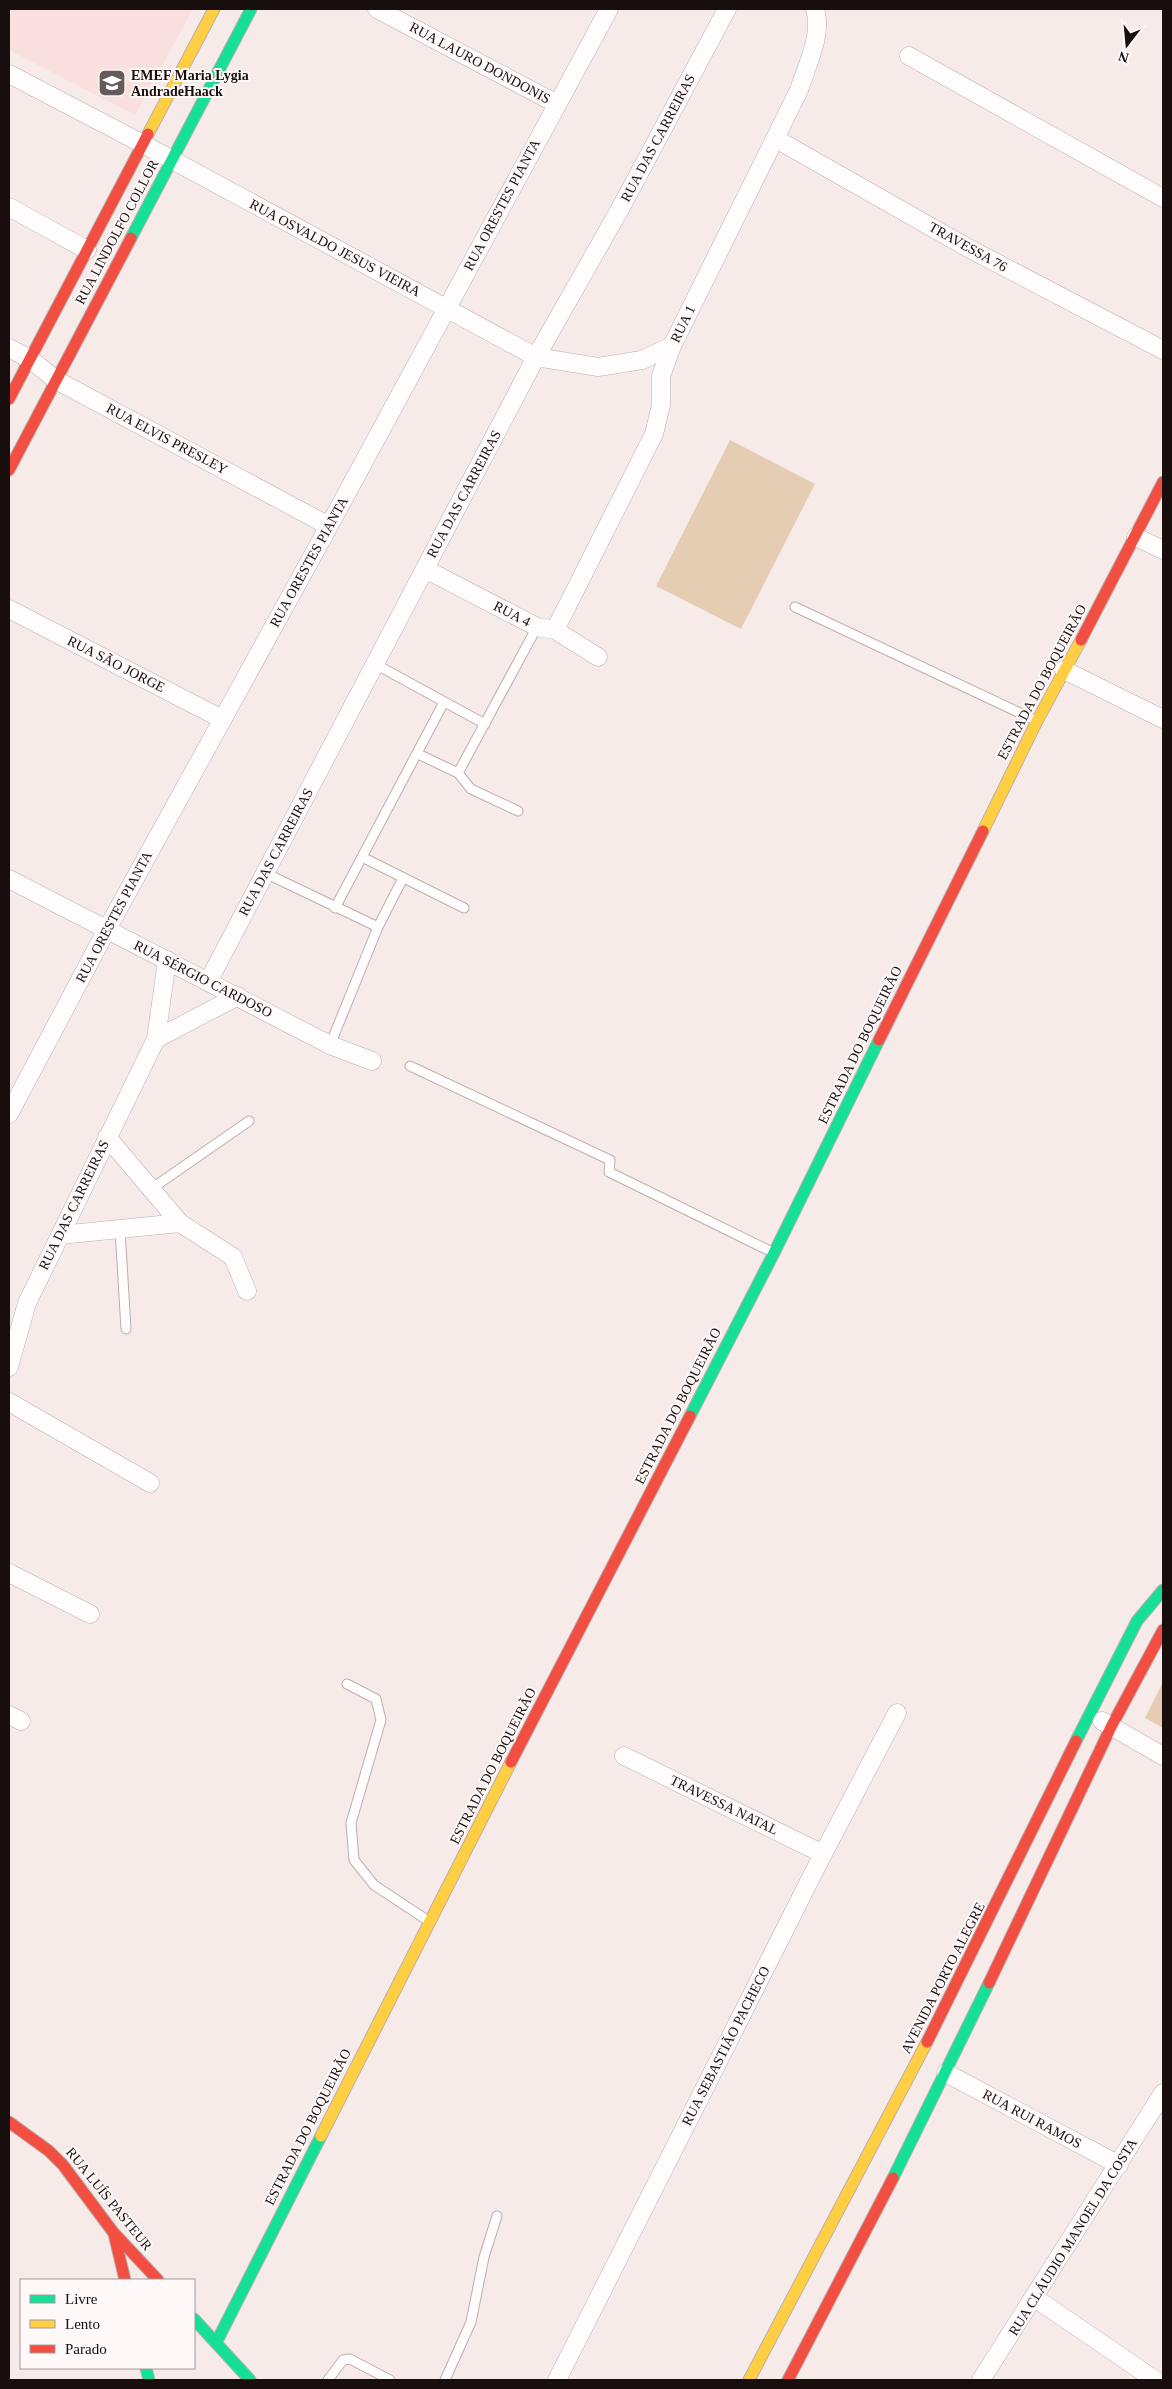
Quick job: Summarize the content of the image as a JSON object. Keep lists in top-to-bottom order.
{
  "streets": {
    "street": [
      "RUA LAURO DONDONIS",
      "RUA DAS CARREIRAS",
      "RUA ORESTES PIANTA",
      "RUA LINDOLFO COLLOR",
      "TRAVESSA 76",
      "RUA OSVALDO JESUS VIEIRA",
      "RUA 1",
      "RUA ELVIS PRESLEY",
      "RUA 4",
      "RUA SÃO JORGE",
      "ESTRADA DO BOQUEIRÃO",
      "RUA SÉRGIO CARDOSO",
      "TRAVESSA NATAL",
      "AVENIDA PORTO ALEGRE",
      "RUA SEBASTIÃO PACHECO",
      "RUA RUI RAMOS",
      "RUA LUÍS PASTEUR",
      "RUA CLÁUDIO MANOEL DA COSTA"
    ]
  },
  "crossings": [
    ["RUA LAURO DONDONIS", "RUA ORESTES PIANTA"],
    ["RUA DAS CARREIRAS", "RUA OSVALDO JESUS VIEIRA"],
    ["RUA DAS CARREIRAS", "RUA 4"],
    ["RUA DAS CARREIRAS", "RUA SÉRGIO CARDOSO"],
    ["RUA ORESTES PIANTA", "RUA OSVALDO JESUS VIEIRA"],
    ["RUA ORESTES PIANTA", "RUA ELVIS PRESLEY"],
    ["RUA ORESTES PIANTA", "RUA SÃO JORGE"],
    ["RUA ORESTES PIANTA", "RUA SÉRGIO CARDOSO"],
    ["RUA LINDOLFO COLLOR", "RUA OSVALDO JESUS VIEIRA"],
    ["RUA LINDOLFO COLLOR", "RUA ELVIS PRESLEY"],
    ["TRAVESSA 76", "RUA 1"],
    ["RUA OSVALDO JESUS VIEIRA", "RUA 1"],
    ["RUA 1", "RUA 4"],
    ["TRAVESSA NATAL", "RUA SEBASTIÃO PACHECO"],
    ["AVENIDA PORTO ALEGRE", "RUA RUI RAMOS"],
    ["RUA RUI RAMOS", "RUA CLÁUDIO MANOEL DA COSTA"]
  ],
  "places": {
    "school or university": ["EMEF Maria Lygia AndradeHaack"]
  },
  "legend": ["Livre", "Lento", "Parado"],
  "north": "bottom"
}
